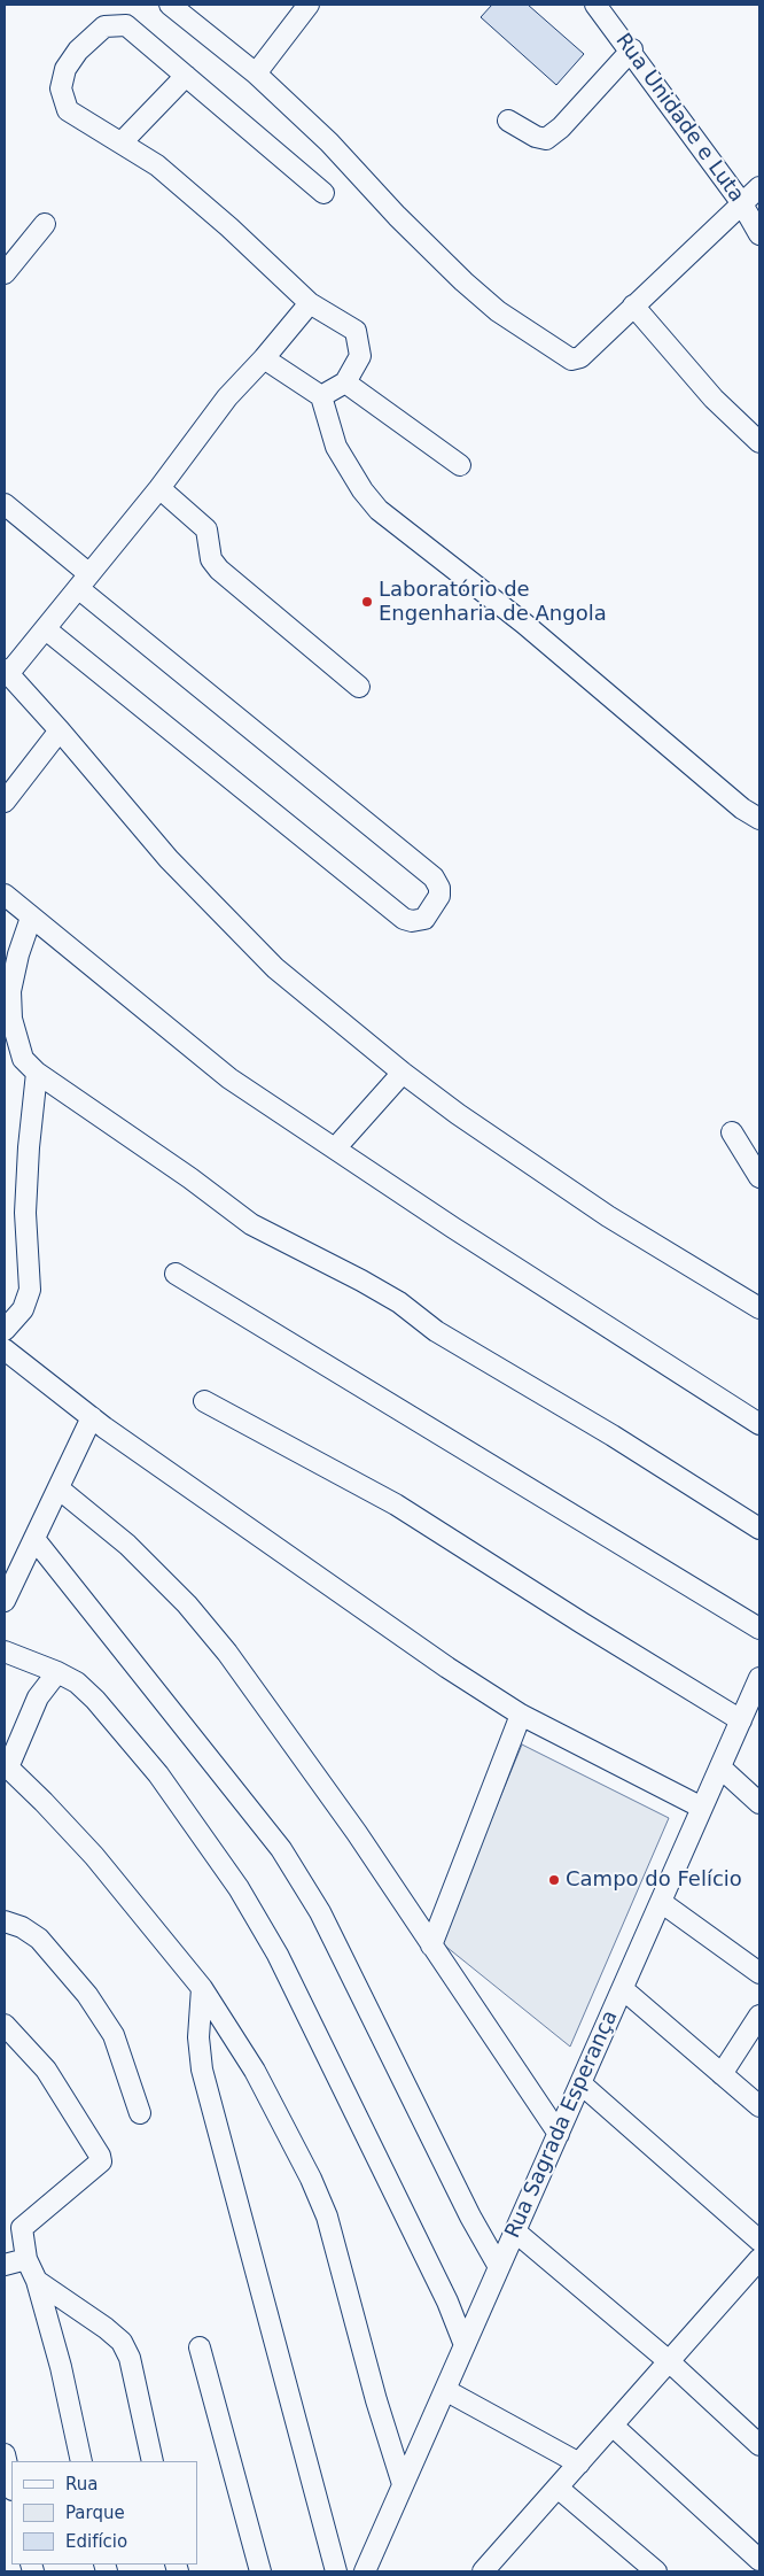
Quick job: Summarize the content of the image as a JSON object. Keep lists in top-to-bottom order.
{
  "streets": {
    "street": ["Rua Unidade e Luta", "Rua Sagrada Esperança"]
  },
  "places": ["Laboratório de Engenharia de Angola", "Campo do Felício"],
  "legend": ["Rua", "Parque", "Edifício"]
}
